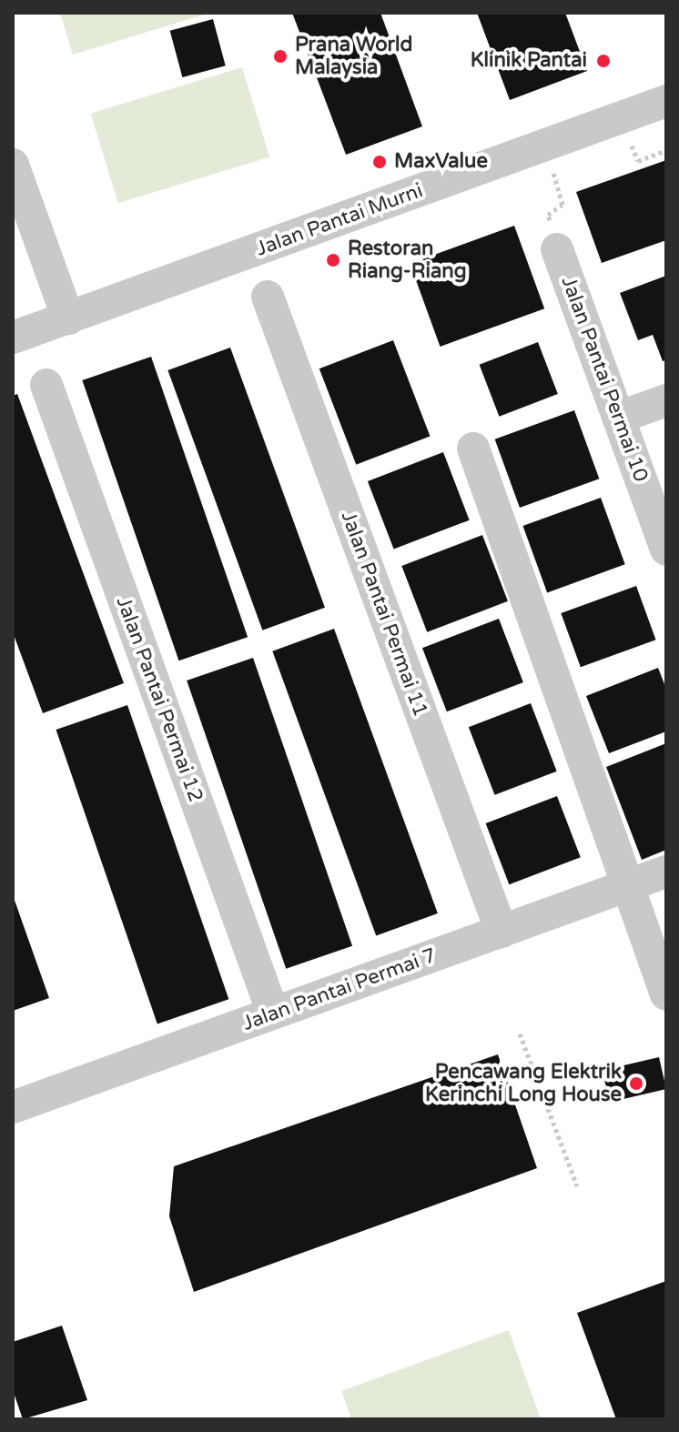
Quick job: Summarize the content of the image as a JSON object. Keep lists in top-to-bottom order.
{
  "streets": {
    "street": [
      "Jalan Pantai Murni",
      "Jalan Pantai Permai 10",
      "Jalan Pantai Permai 11",
      "Jalan Pantai Permai 12",
      "Jalan Pantai Permai 7"
    ]
  },
  "crossings": [
    ["Jalan Pantai Permai 11", "Jalan Pantai Permai 7"],
    ["Jalan Pantai Permai 12", "Jalan Pantai Permai 7"]
  ],
  "places": [
    "Prana World Malaysia",
    "Klinik Pantai",
    "MaxValue",
    "Restoran Riang-Riang",
    "Pencawang Elektrik Kerinchi Long House"
  ]
}
